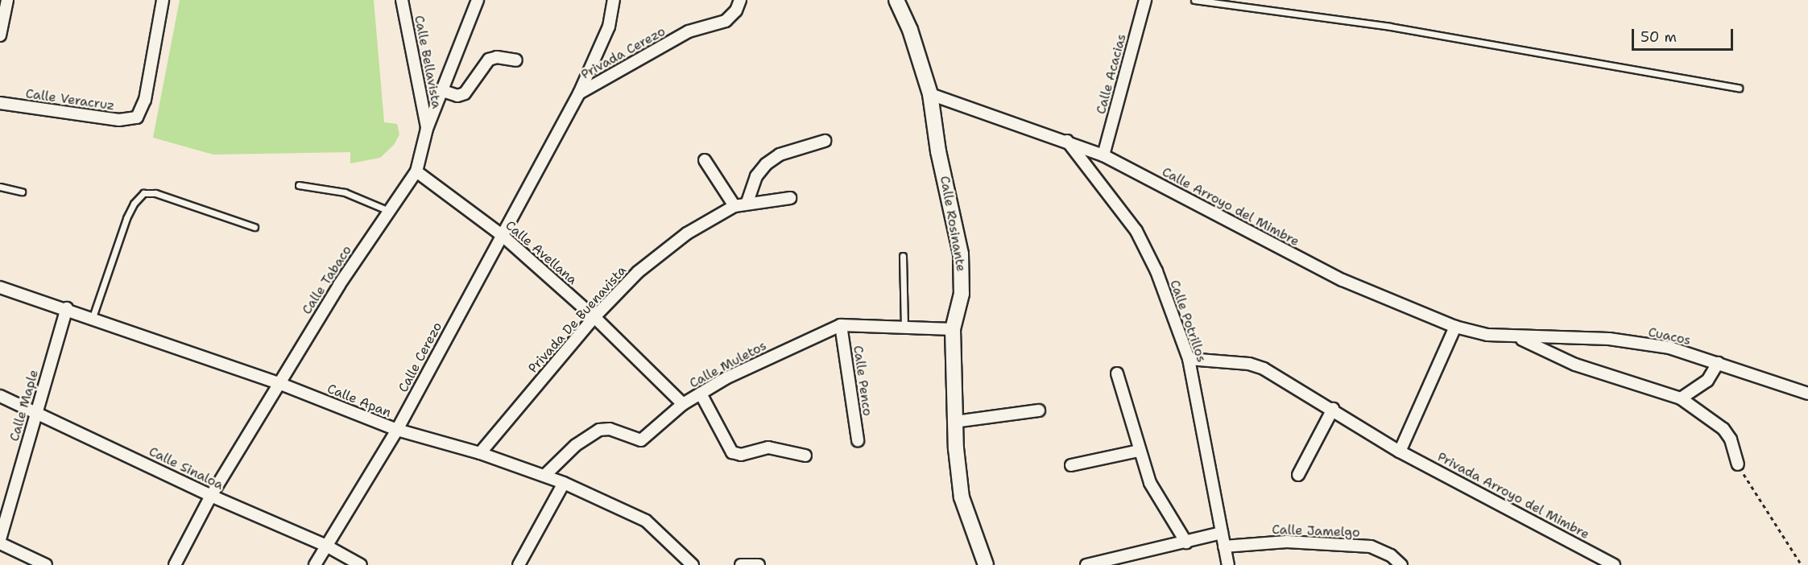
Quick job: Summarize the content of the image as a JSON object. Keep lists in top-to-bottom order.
{
  "streets": {
    "street": [
      "Privada Cerezo",
      "Calle Bellavista",
      "Calle Acacias",
      "Calle Veracruz",
      "Calle Arroyo del Mimbre",
      "Calle Rosinante",
      "Calle Avellana",
      "Calle Tabaco",
      "Privada De Buenavista",
      "Calle Potrillos",
      "Cuacos",
      "Calle Cerezo",
      "Calle Muletos",
      "Calle Penco",
      "Calle Apan",
      "Calle Maple",
      "Calle Sinaloa",
      "Privada Arroyo del Mimbre",
      "Calle Jamelgo"
    ]
  },
  "crossings": [
    ["Privada Cerezo", "Calle Avellana"],
    ["Privada Cerezo", "Calle Cerezo"],
    ["Calle Bellavista", "Calle Tabaco"],
    ["Calle Acacias", "Calle Arroyo del Mimbre"],
    ["Calle Arroyo del Mimbre", "Calle Rosinante"],
    ["Calle Arroyo del Mimbre", "Calle Potrillos"],
    ["Calle Arroyo del Mimbre", "Cuacos"],
    ["Calle Rosinante", "Calle Muletos"],
    ["Calle Avellana", "Calle Tabaco"],
    ["Calle Avellana", "Privada De Buenavista"],
    ["Calle Avellana", "Calle Cerezo"],
    ["Calle Avellana", "Calle Muletos"],
    ["Calle Tabaco", "Calle Apan"],
    ["Calle Tabaco", "Calle Sinaloa"],
    ["Privada De Buenavista", "Calle Apan"],
    ["Calle Potrillos", "Privada Arroyo del Mimbre"],
    ["Calle Potrillos", "Calle Jamelgo"],
    ["Calle Cerezo", "Calle Apan"],
    ["Calle Cerezo", "Calle Sinaloa"],
    ["Calle Muletos", "Calle Penco"],
    ["Calle Muletos", "Calle Apan"],
    ["Calle Apan", "Calle Maple"],
    ["Calle Maple", "Calle Sinaloa"]
  ],
  "scale_bar": "50 m"
}
